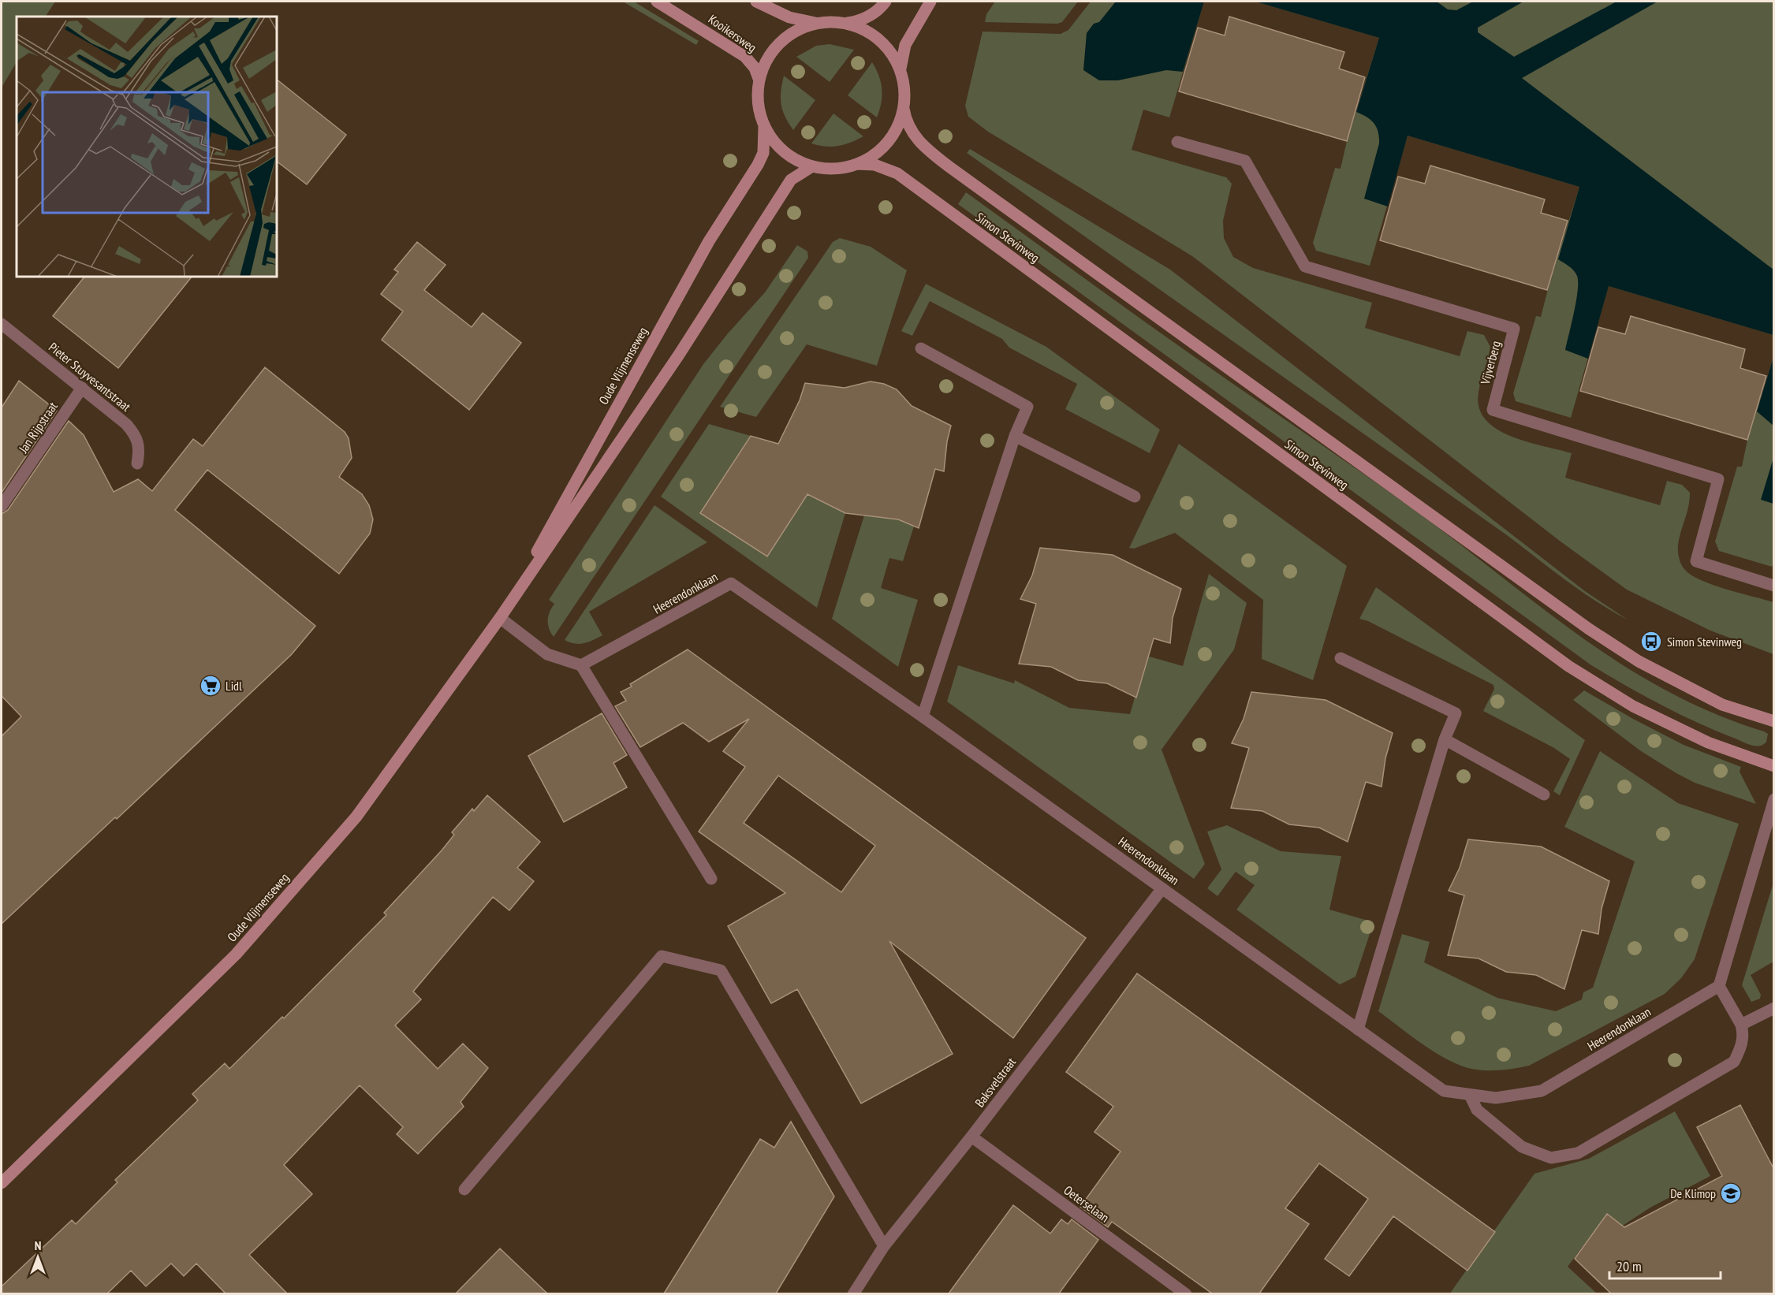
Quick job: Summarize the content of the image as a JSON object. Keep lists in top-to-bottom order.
{
  "streets": {
    "street": [
      "Kooikersweg",
      "Simon Stevinweg",
      "Vijverberg",
      "Oude Vlijmenseweg",
      "Pieter Stuyvesantstraat",
      "Jan Rijpstraat",
      "Heerendonklaan",
      "Baksvelstraat",
      "Oeterselaan"
    ]
  },
  "crossings": [
    ["Kooikersweg", "Simon Stevinweg"],
    ["Kooikersweg", "Oude Vlijmenseweg"],
    ["Simon Stevinweg", "Oude Vlijmenseweg"],
    ["Pieter Stuyvesantstraat", "Jan Rijpstraat"],
    ["Heerendonklaan", "Baksvelstraat"],
    ["Baksvelstraat", "Oeterselaan"]
  ],
  "places": {
    "bus stop": ["Simon Stevinweg"],
    "supermarket": ["Lidl"],
    "school or university": ["De Klimop"]
  },
  "scale_bar": "20 m",
  "north": "top"
}
